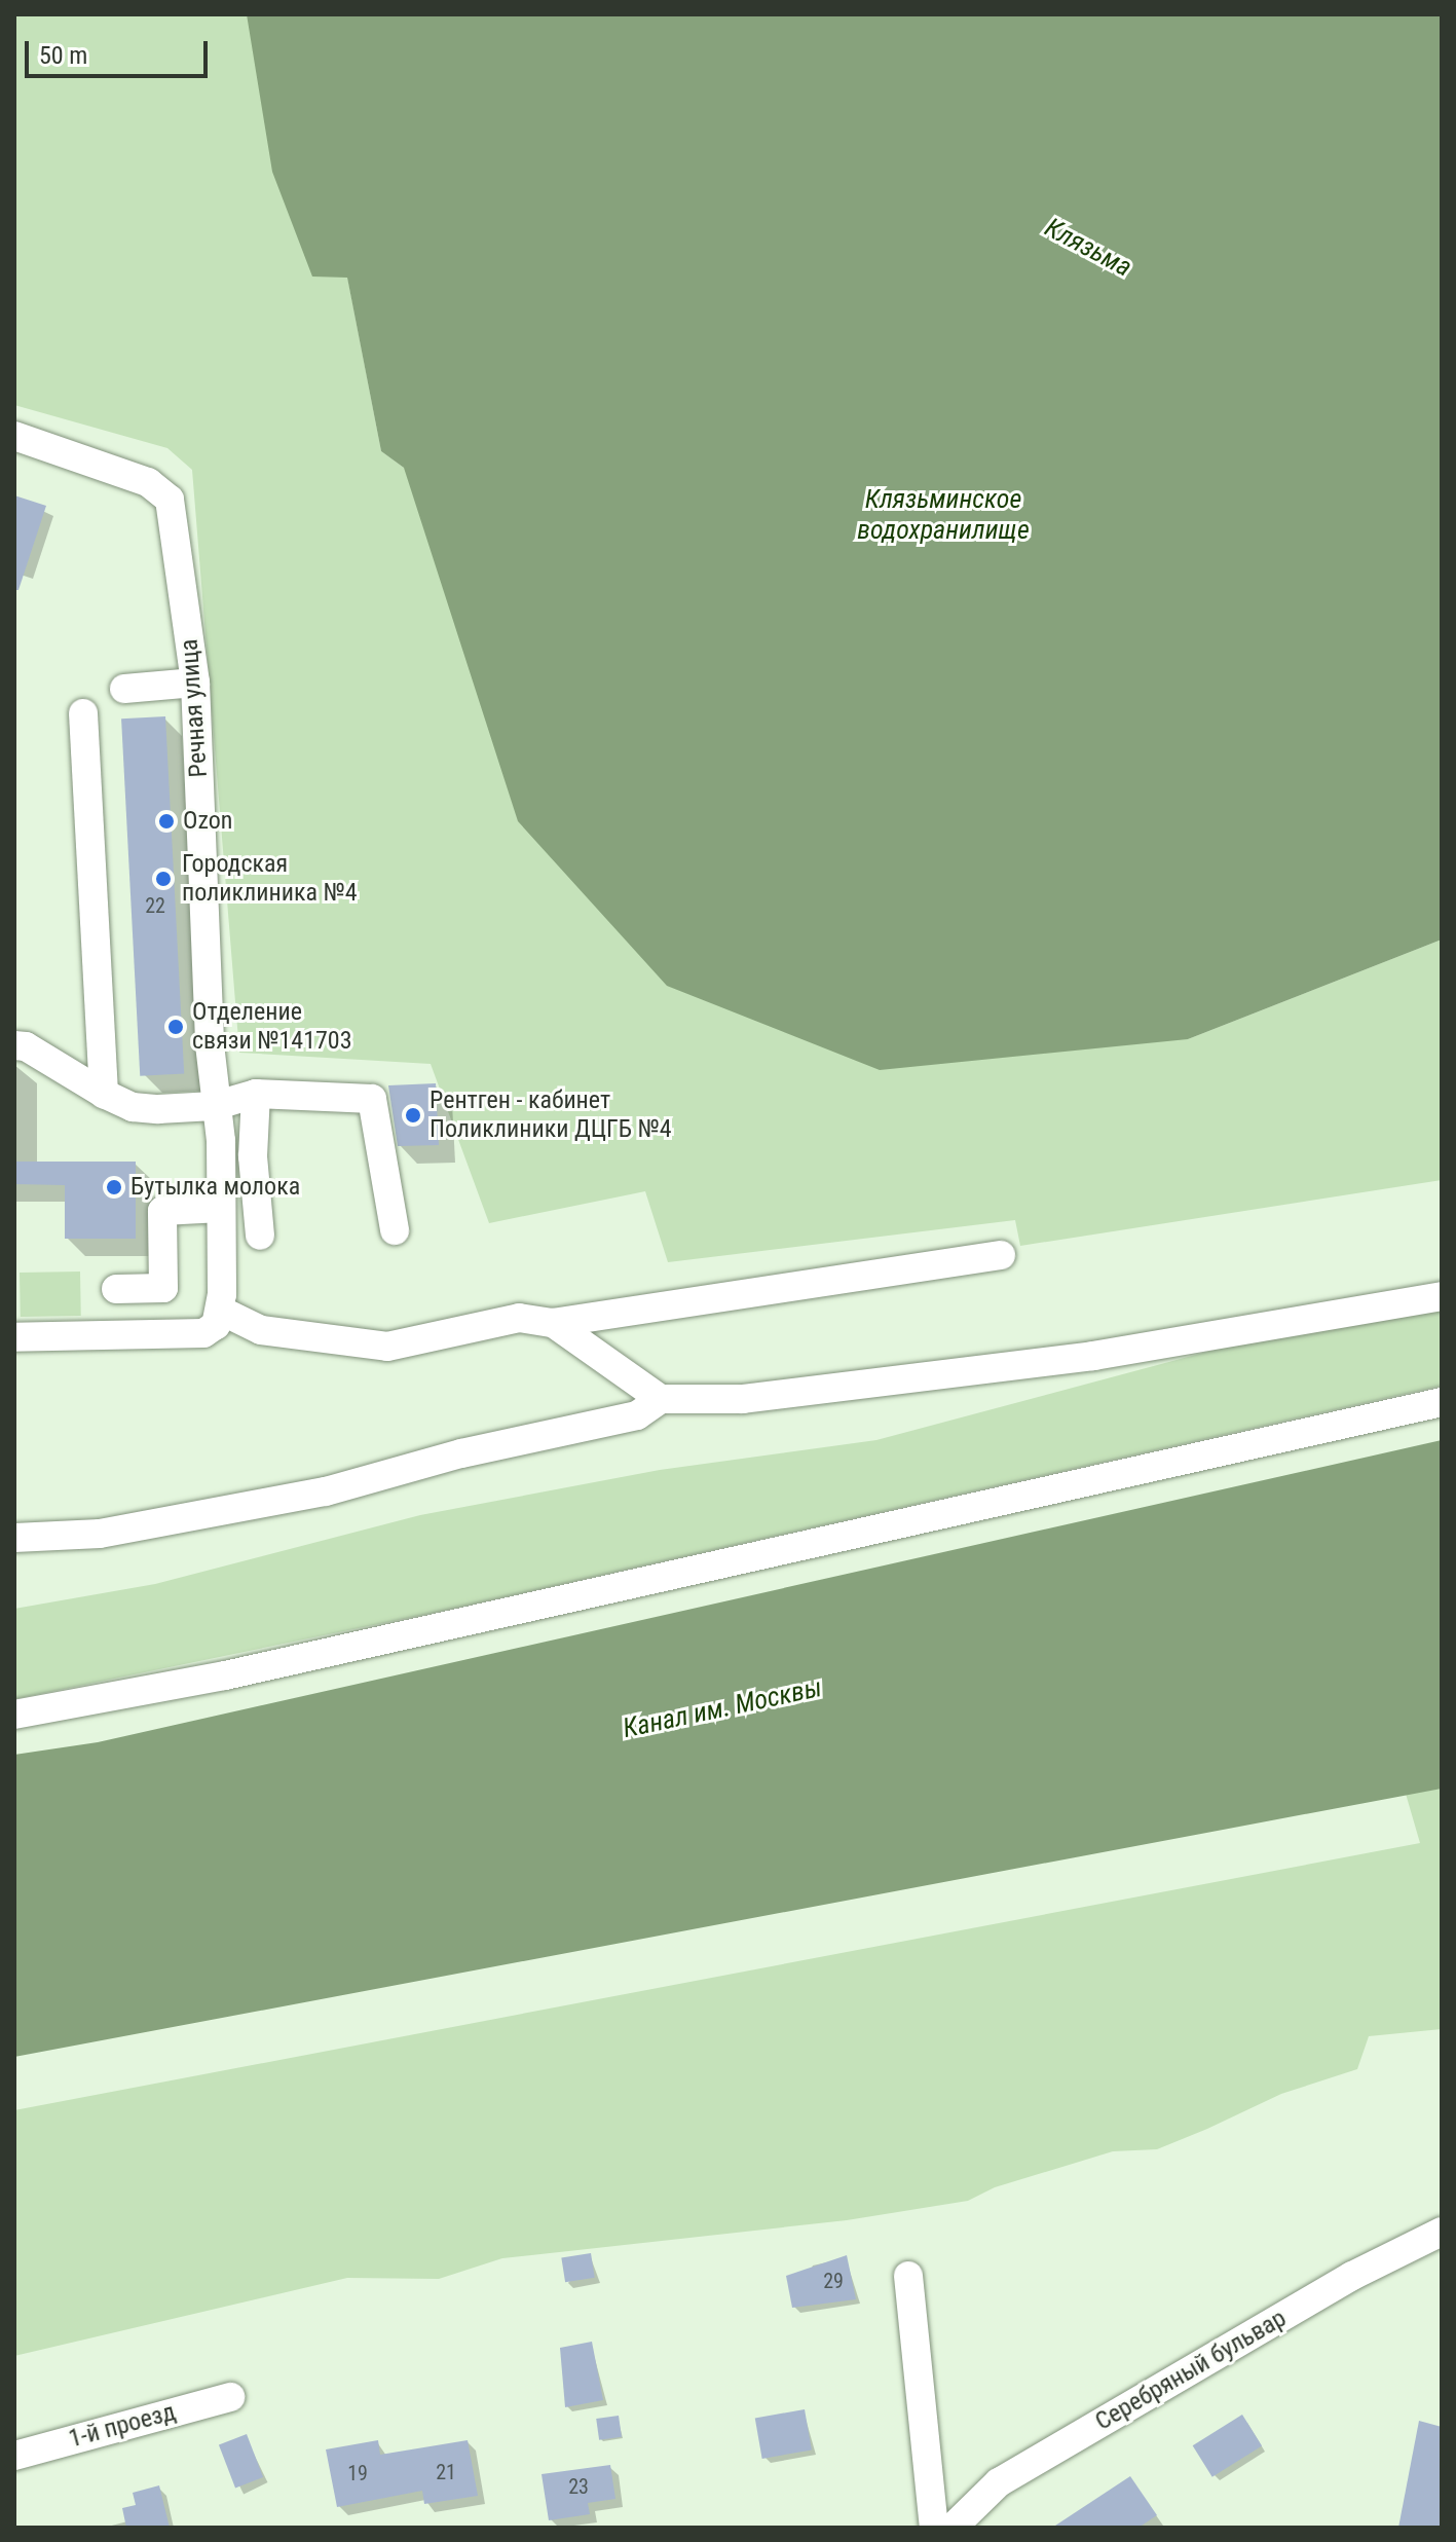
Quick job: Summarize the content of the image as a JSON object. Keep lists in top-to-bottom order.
{
  "streets": {
    "street": ["Речная улица", "Серебряный бульвар", "1-й проезд"]
  },
  "water": ["Клязьма", "Клязьминское водохранилище", "Канал им. Москвы"],
  "places": [
    "Ozon",
    "Городская поликлиника №4",
    "Отделение связи №141703",
    "Рентген - кабинет Поликлиники ДЦГБ №4",
    "Бутылка молока"
  ],
  "house_numbers": [
    "22",
    "29",
    "21",
    "19",
    "23"
  ],
  "scale_bar": "50 m"
}
